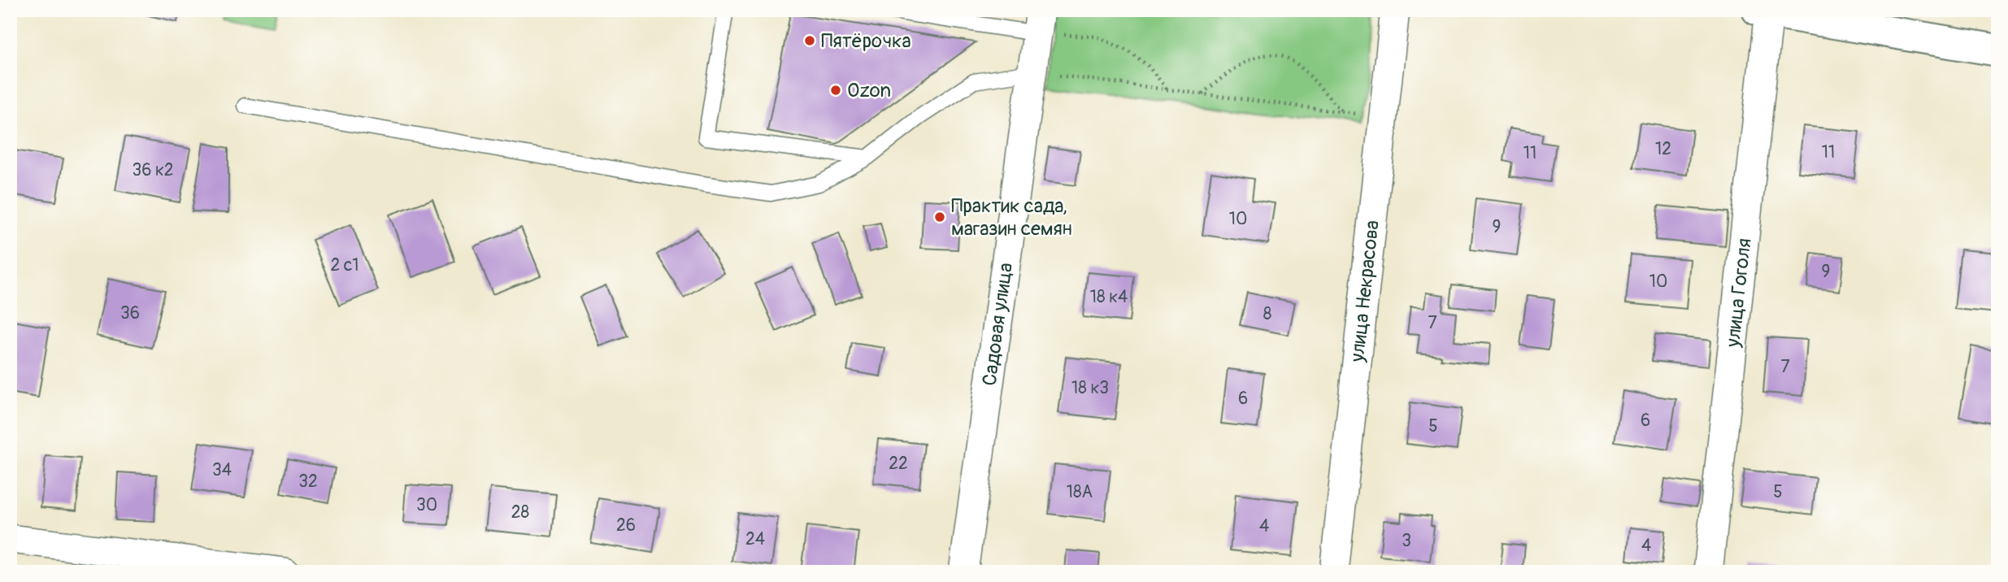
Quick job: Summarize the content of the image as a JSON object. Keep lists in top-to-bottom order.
{
  "streets": {
    "street": ["улица Некрасова", "улица Гоголя", "Садовая улица"]
  },
  "places": ["Пятёрочка", "Ozon", "Практик сада, магазин семян"],
  "house_numbers": [
    "12",
    "11",
    "11",
    "36 к2",
    "10",
    "9",
    "2 с1",
    "9",
    "10",
    "18 к4",
    "36",
    "8",
    "7",
    "7",
    "18 к3",
    "6",
    "6",
    "5",
    "22",
    "34",
    "32",
    "18А",
    "5",
    "30",
    "28",
    "26",
    "4",
    "24",
    "3",
    "4"
  ]
}
